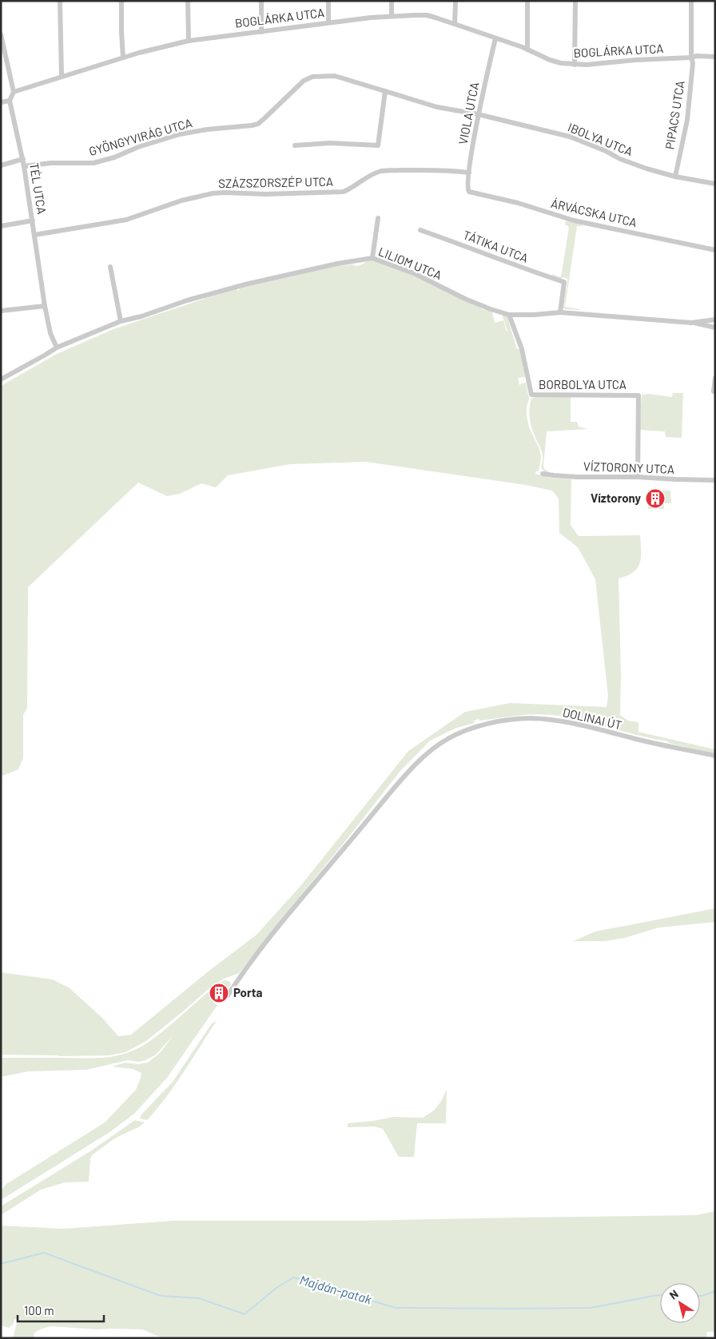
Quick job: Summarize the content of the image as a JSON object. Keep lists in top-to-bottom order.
{
  "streets": {
    "street": [
      "BOGLÁRKA UTCA",
      "VIOLA UTCA",
      "PIPACS UTCA",
      "GYÖNGYVIRÁG UTCA",
      "IBOLYA UTCA",
      "SZÁZSZORSZÉP UTCA",
      "TÉL UTCA",
      "ÁRVÁCSKA UTCA",
      "TÁTIKA UTCA",
      "LILIOM UTCA",
      "BORBOLYA UTCA",
      "VÍZTORONY UTCA",
      "DOLINAI ÚT"
    ]
  },
  "crossings": [
    ["BOGLÁRKA UTCA", "VIOLA UTCA"],
    ["BOGLÁRKA UTCA", "PIPACS UTCA"],
    ["VIOLA UTCA", "GYÖNGYVIRÁG UTCA"],
    ["VIOLA UTCA", "IBOLYA UTCA"],
    ["VIOLA UTCA", "SZÁZSZORSZÉP UTCA"],
    ["VIOLA UTCA", "ÁRVÁCSKA UTCA"],
    ["PIPACS UTCA", "IBOLYA UTCA"],
    ["GYÖNGYVIRÁG UTCA", "IBOLYA UTCA"],
    ["GYÖNGYVIRÁG UTCA", "TÉL UTCA"],
    ["SZÁZSZORSZÉP UTCA", "TÉL UTCA"],
    ["TÉL UTCA", "LILIOM UTCA"],
    ["TÁTIKA UTCA", "LILIOM UTCA"],
    ["LILIOM UTCA", "BORBOLYA UTCA"],
    ["BORBOLYA UTCA", "VÍZTORONY UTCA"]
  ],
  "water": ["Majdán-patak"],
  "places": {
    "building": ["Víztorony", "Porta"]
  },
  "scale_bar": "100 m",
  "north": "top left"
}
